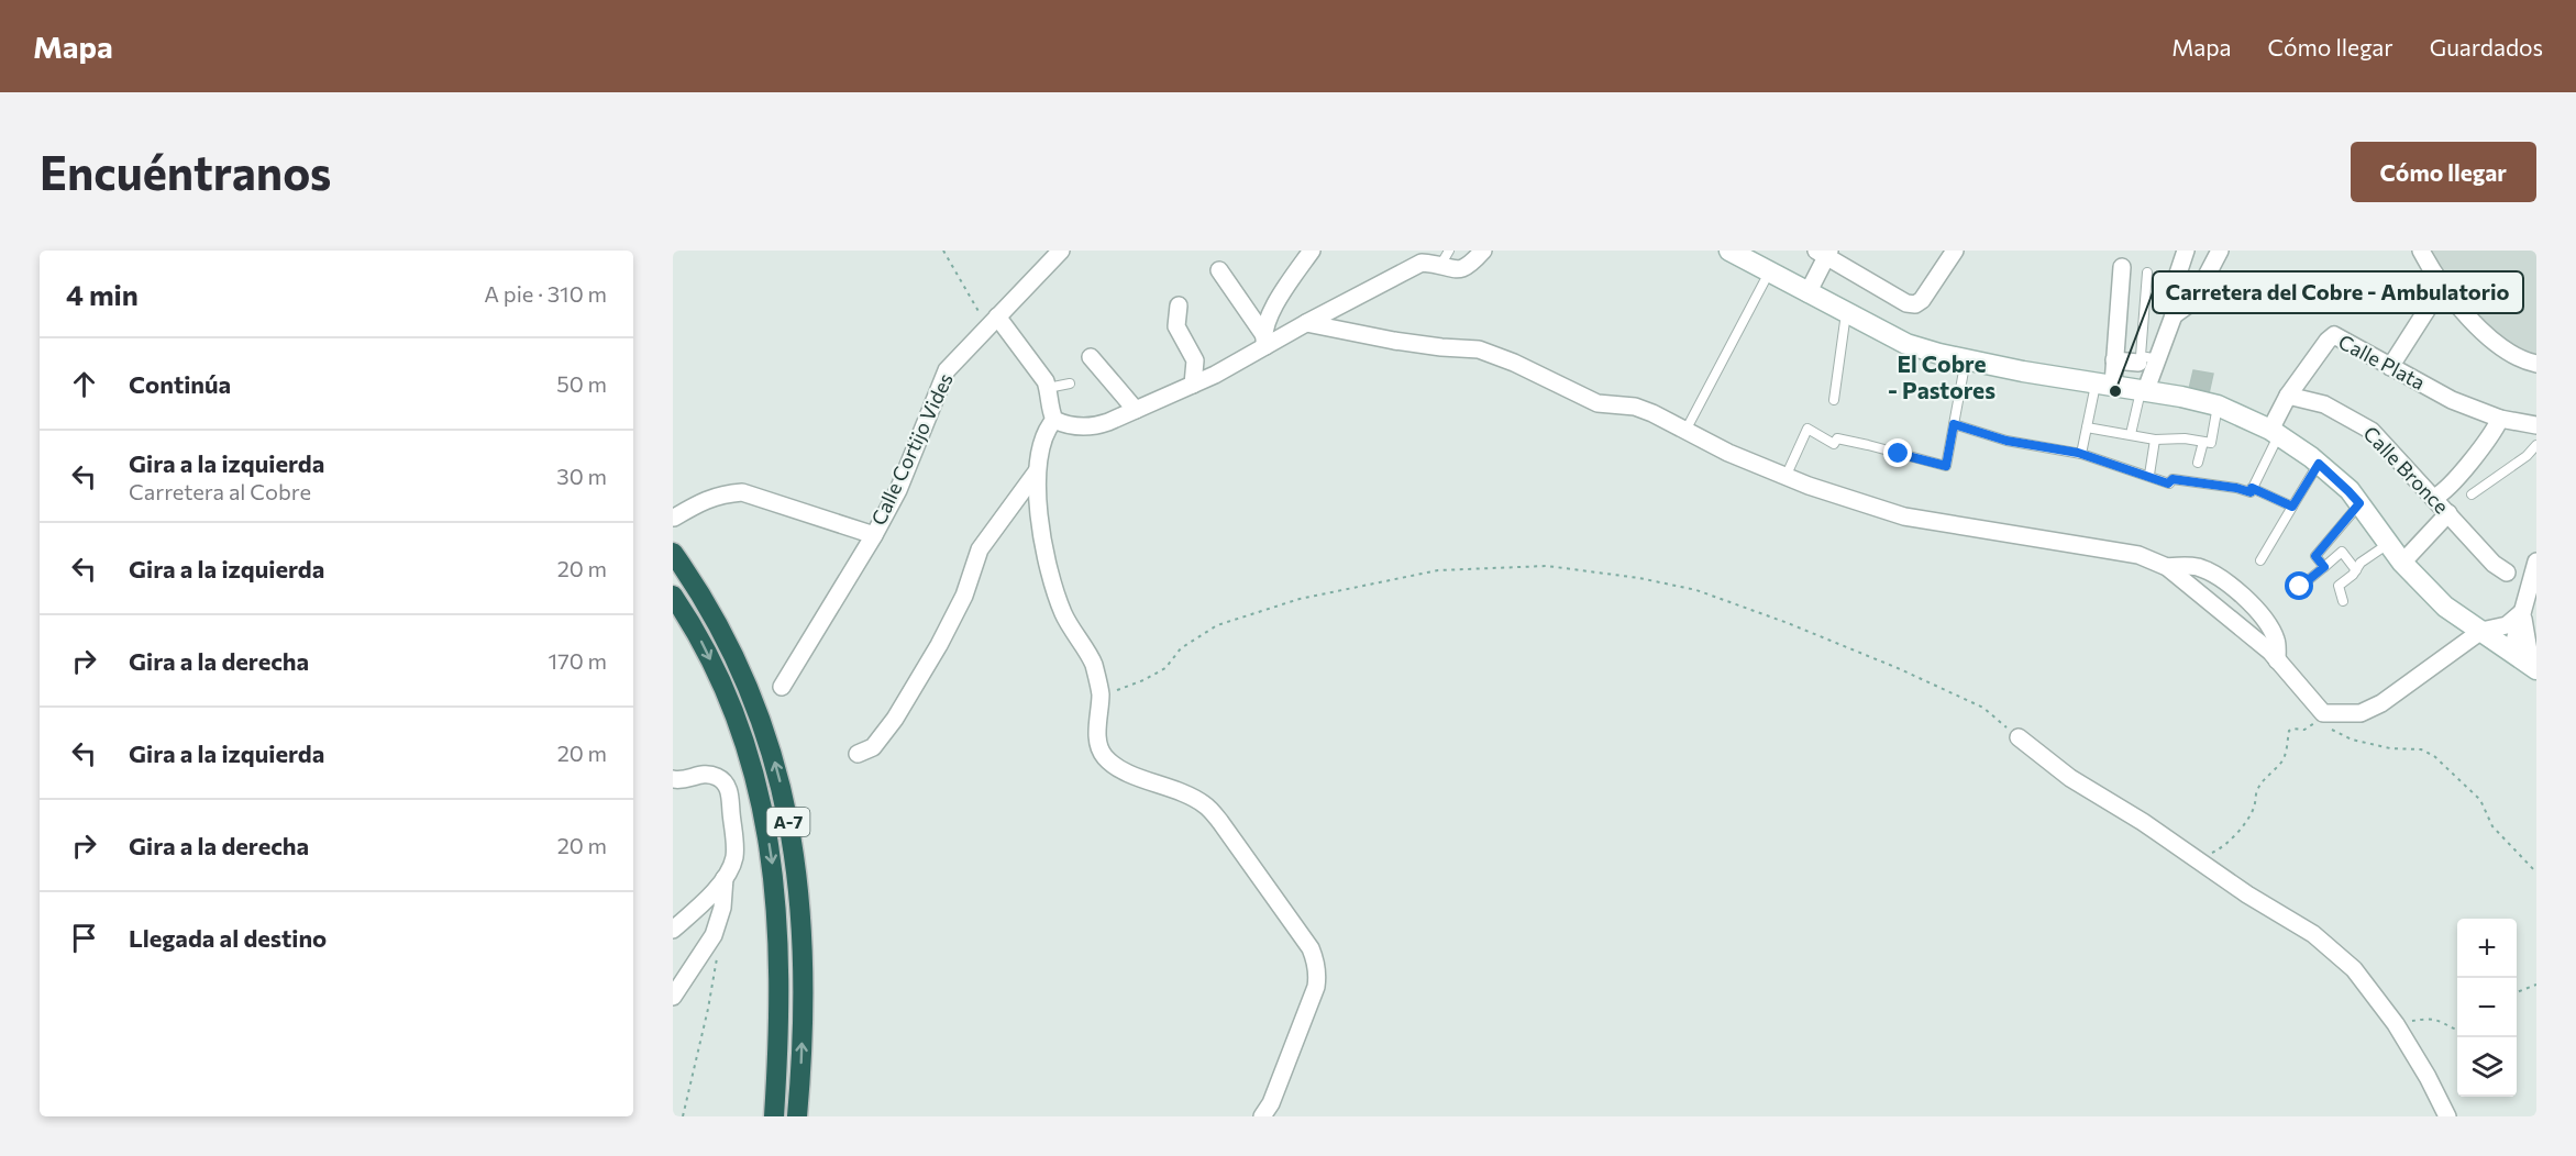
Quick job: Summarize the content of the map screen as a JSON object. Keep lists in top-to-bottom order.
{
  "streets": {
    "highway": ["A-7"],
    "street": ["Calle Plata", "Calle Cortijo Vides", "Calle Bronce"]
  },
  "crossings": [
    ["Calle Plata", "Calle Bronce"]
  ],
  "districts": ["El Cobre - Pastores"],
  "places": ["Carretera del Cobre - Ambulatorio"],
  "page": {
    "header": "Mapa",
    "nav": ["Mapa", "Cómo llegar", "Guardados"],
    "buttons": "Cómo llegar",
    "title": "Encuéntranos",
    "heading": ["4 min", "A pie · 310 m"],
    "list": [
      ["Continúa", "50 m"],
      ["Gira a la izquierda", "Carretera al Cobre", "30 m"],
      ["Gira a la izquierda", "20 m"],
      ["Gira a la derecha", "170 m"],
      ["Gira a la izquierda", "20 m"],
      ["Gira a la derecha", "20 m"],
      "Llegada al destino"
    ],
    "map_buttons": ["+", "−"]
  }
}
